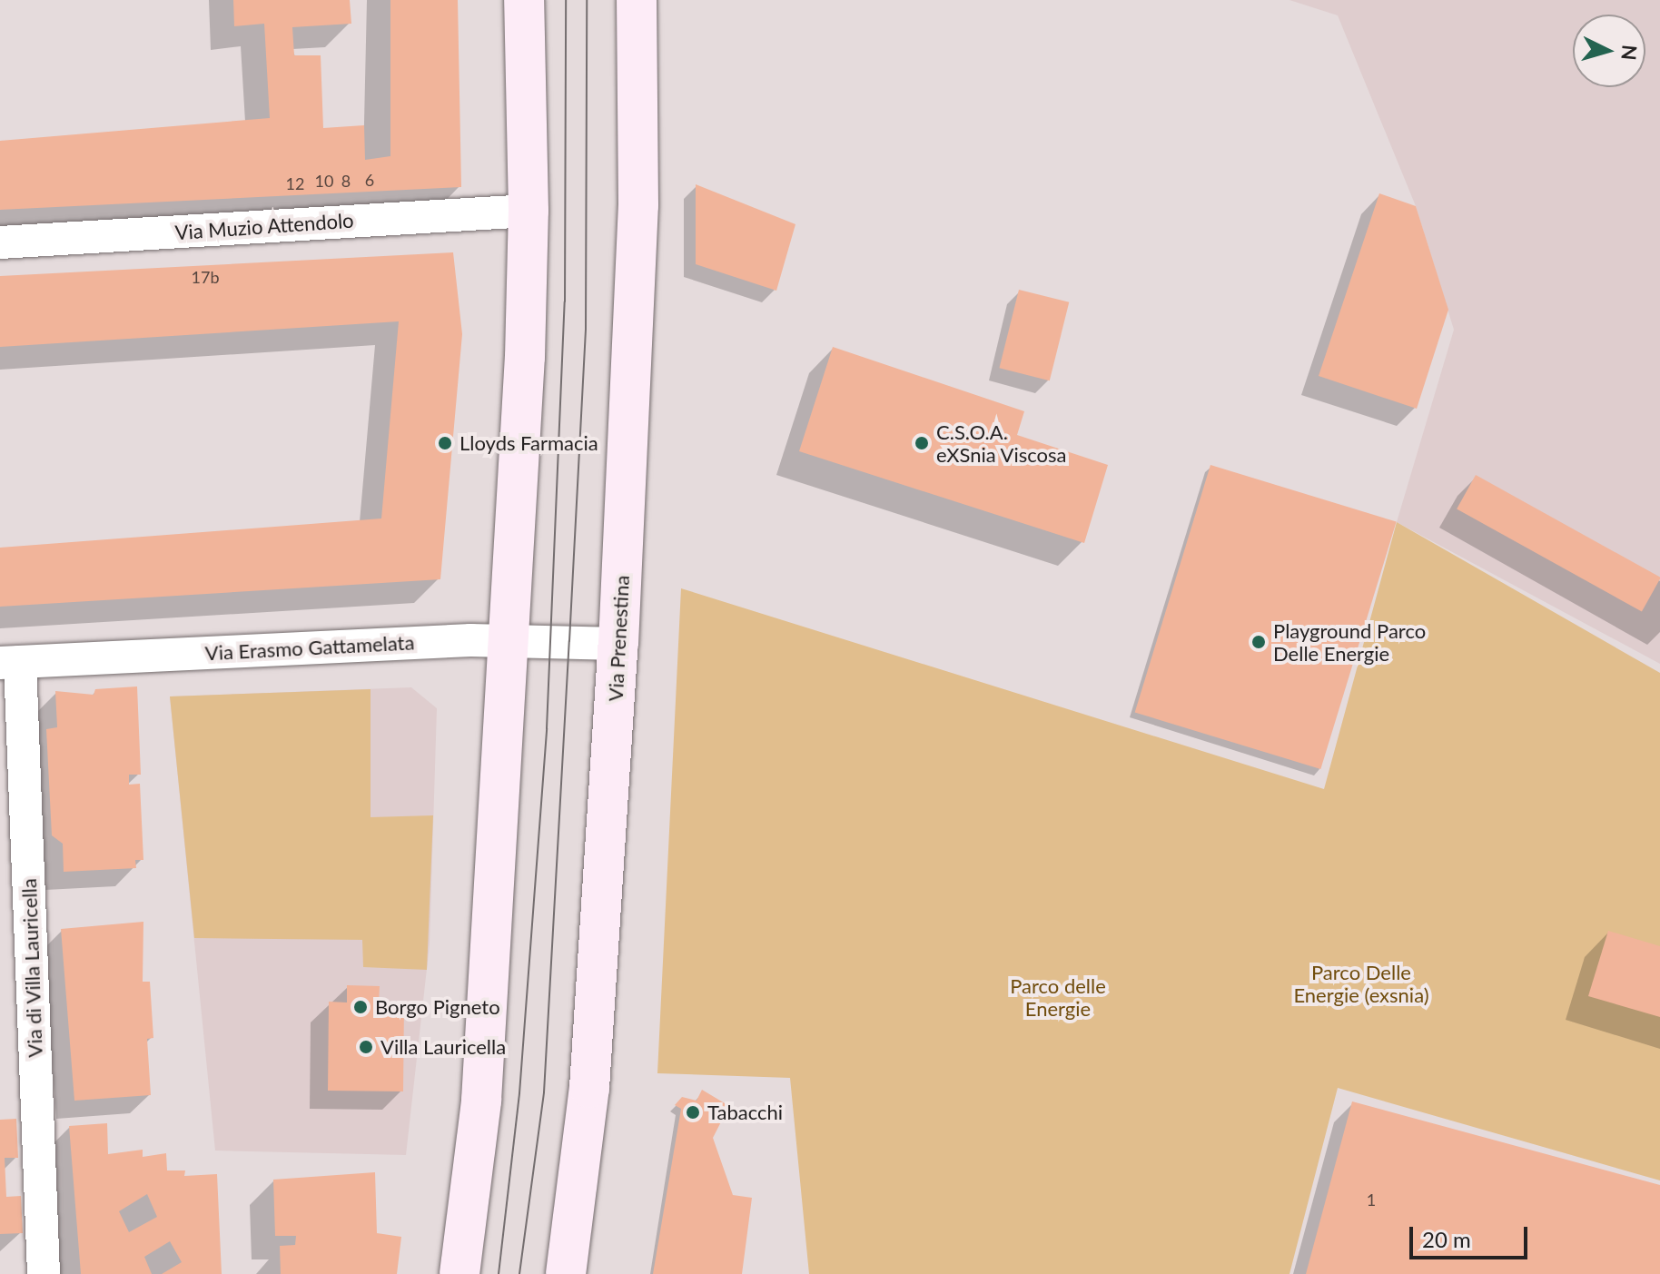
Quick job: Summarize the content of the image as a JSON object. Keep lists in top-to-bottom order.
{
  "streets": {
    "main road": ["Via Prenestina"],
    "street": ["Via Muzio Attendolo", "Via Erasmo Gattamelata", "Via di Villa Lauricella"]
  },
  "crossings": [
    ["Via Prenestina", "Via Erasmo Gattamelata"],
    ["Via Erasmo Gattamelata", "Via di Villa Lauricella"]
  ],
  "parks": ["Parco Delle Energie (exsnia)", "Parco delle Energie"],
  "places": [
    "Lloyds Farmacia",
    "C.S.O.A. eXSnia Viscosa",
    "Playground Parco Delle Energie",
    "Borgo Pigneto",
    "Villa Lauricella",
    "Tabacchi"
  ],
  "house_numbers": [
    "6",
    "10",
    "8",
    "12",
    "17b",
    "1"
  ],
  "scale_bar": "20 m",
  "north": "right"
}
